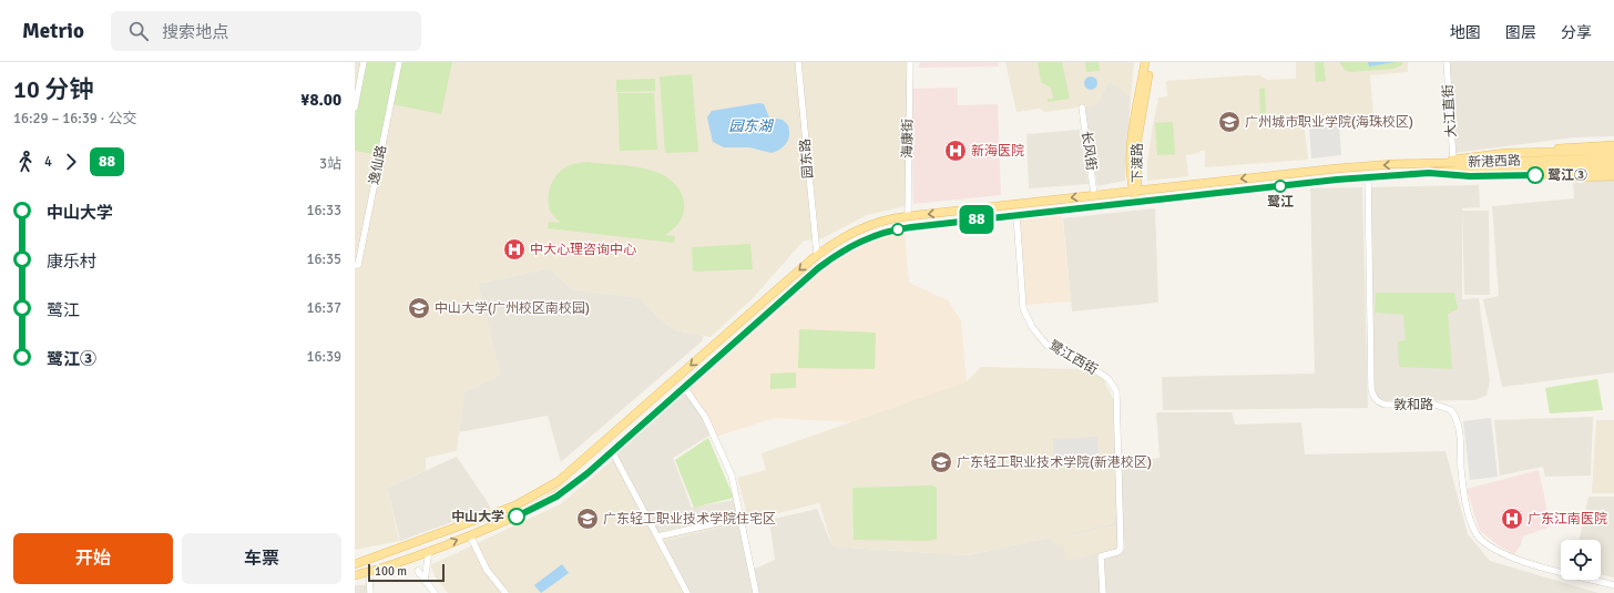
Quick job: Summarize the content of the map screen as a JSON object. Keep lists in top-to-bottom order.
{
  "streets": {
    "main road": ["新港西路", "下渡路"],
    "street": [
      "大江直街",
      "海康街",
      "长风街",
      "园东路",
      "逸仙路",
      "鹭江西街",
      "敦和路"
    ]
  },
  "crossings": [
    ["海康街", "新港西路"],
    ["长风街", "新港西路"],
    ["园东路", "新港西路"],
    ["新港西路", "下渡路"],
    ["新港西路", "鹭江西街"],
    ["新港西路", "敦和路"]
  ],
  "water": ["园东湖"],
  "places": {
    "school or university": [
      "广州城市职业学院(海珠校区)",
      "中山大学(广州校区南校园)",
      "广东轻工职业技术学院(新港校区)",
      "广东轻工职业技术学院住宅区"
    ],
    "hospital": ["新海医院", "中大心理咨询中心", "广东江南医院"],
    "other": ["鹭江③", "鹭江", "中山大学"]
  },
  "lines": ["bus line 88"],
  "scale_bar": "100 m",
  "page": {
    "header": "Metrio",
    "search": "搜索地点",
    "nav": ["地图", "图层", "分享"],
    "heading": ["10 分钟", "16:29 – 16:39 · 公交", "¥8.00"],
    "on_map": "88",
    "legs": ["4", "88", "3站"],
    "list": [
      {
        "name": "中山大学",
        "value": "16:33"
      },
      {
        "name": "康乐村",
        "value": "16:35"
      },
      {
        "name": "鹭江",
        "value": "16:37"
      },
      {
        "name": "鹭江③",
        "value": "16:39"
      }
    ],
    "buttons": ["开始", "车票"],
    "scale": "100 m"
  }
}
